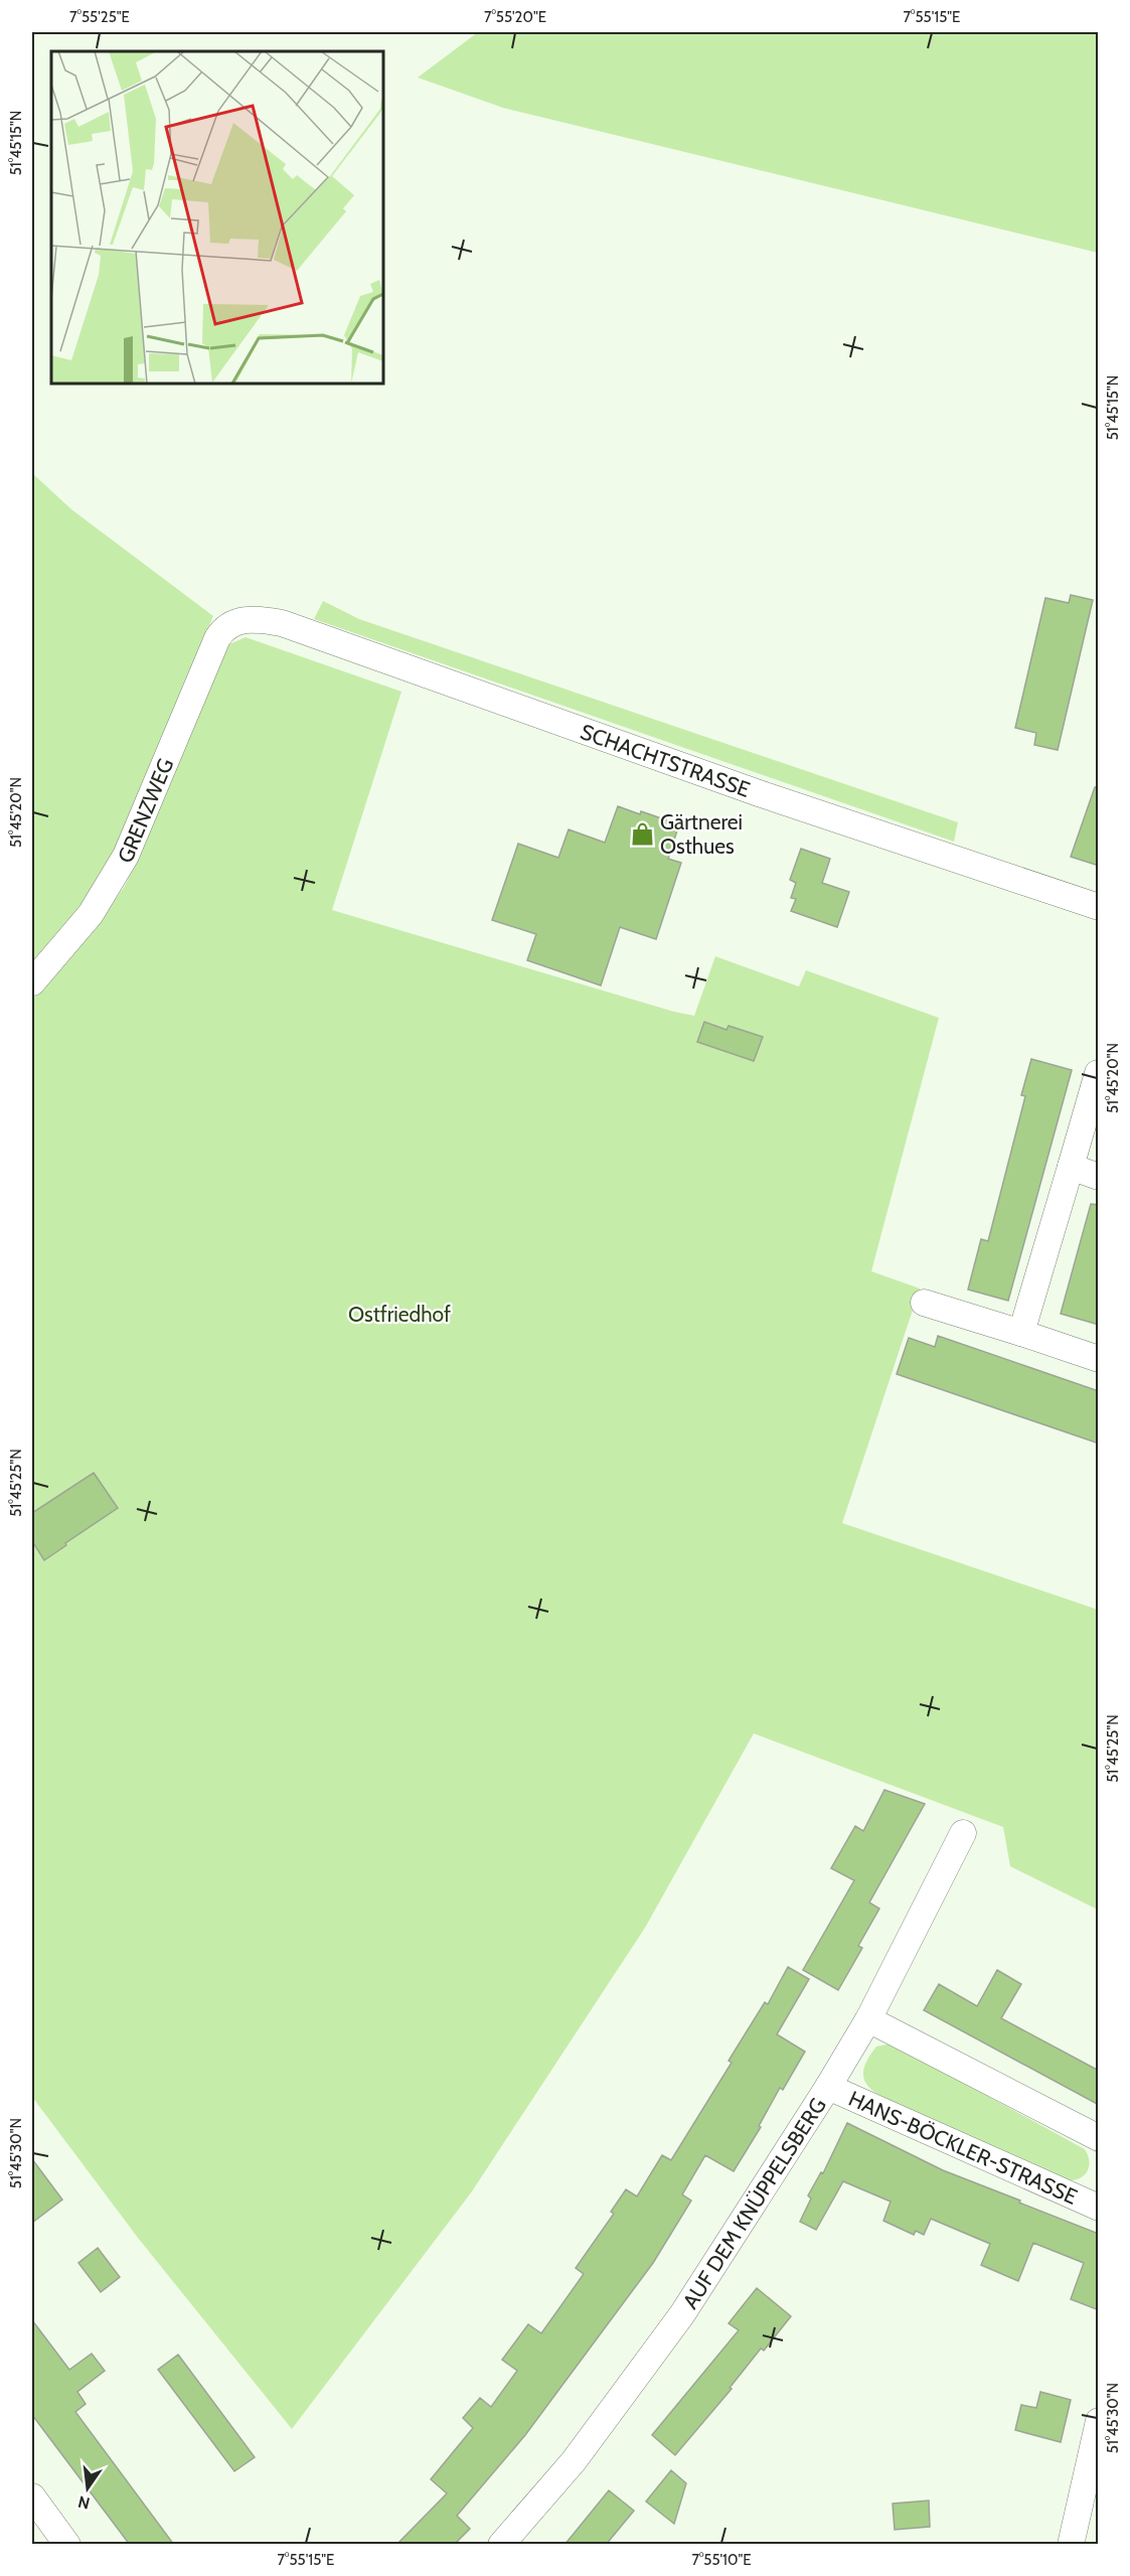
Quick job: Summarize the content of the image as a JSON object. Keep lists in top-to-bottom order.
{
  "streets": {
    "street": [
      "SCHACHTSTRASSE",
      "GRENZWEG",
      "HANS-BÖCKLER-STRASSE",
      "AUF DEM KNÜPPELSBERG"
    ]
  },
  "crossings": [
    ["SCHACHTSTRASSE", "GRENZWEG"],
    ["HANS-BÖCKLER-STRASSE", "AUF DEM KNÜPPELSBERG"]
  ],
  "parks": ["Ostfriedhof"],
  "places": {
    "shop": ["Gärtnerei Osthues"]
  },
  "north": "bottom",
  "coordinates": [
    "7°55'25\"E",
    "7°55'20\"E",
    "7°55'15\"E",
    "51°45'15\"N",
    "51°45'20\"N",
    "51°45'25\"N",
    "51°45'30\"N",
    "7°55'10\"E"
  ]
}
